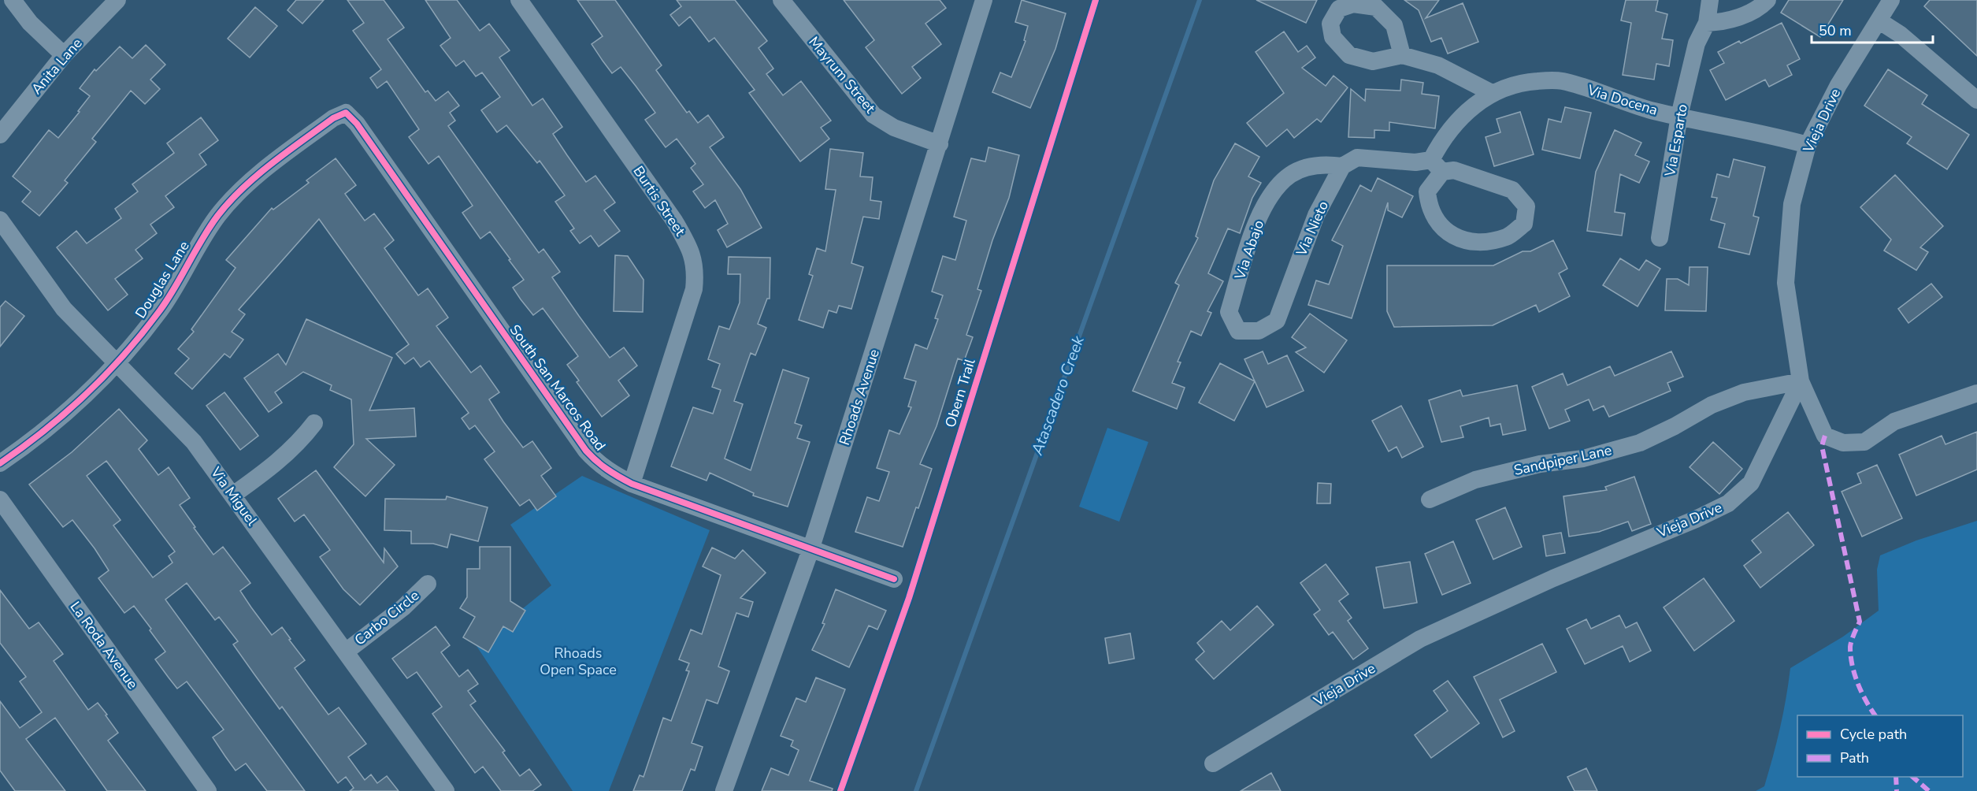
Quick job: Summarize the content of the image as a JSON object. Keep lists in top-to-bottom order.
{
  "streets": {
    "street": [
      "Anita Lane",
      "Mayrum Street",
      "Via Docena",
      "Vieja Drive",
      "Via Esparto",
      "Burtis Street",
      "Via Nieto",
      "Via Abajo",
      "Douglas Lane",
      "South San Marcos Road",
      "Rhoads Avenue",
      "Sandpiper Lane",
      "Via Miguel",
      "Carbo Circle",
      "La Roda Avenue"
    ],
    "cycle path": ["Obern Trail"]
  },
  "crossings": [
    ["Mayrum Street", "Rhoads Avenue"],
    ["Via Docena", "Vieja Drive"],
    ["Via Docena", "Via Esparto"],
    ["Vieja Drive", "Sandpiper Lane"],
    ["Burtis Street", "South San Marcos Road"],
    ["Via Nieto", "Via Abajo"],
    ["Douglas Lane", "South San Marcos Road"],
    ["Douglas Lane", "Via Miguel"],
    ["South San Marcos Road", "Rhoads Avenue"],
    ["Via Miguel", "Carbo Circle"]
  ],
  "water": ["Atascadero Creek"],
  "parks": ["Rhoads Open Space"],
  "legend": ["Cycle path", "Path"],
  "scale_bar": "50 m"
}
